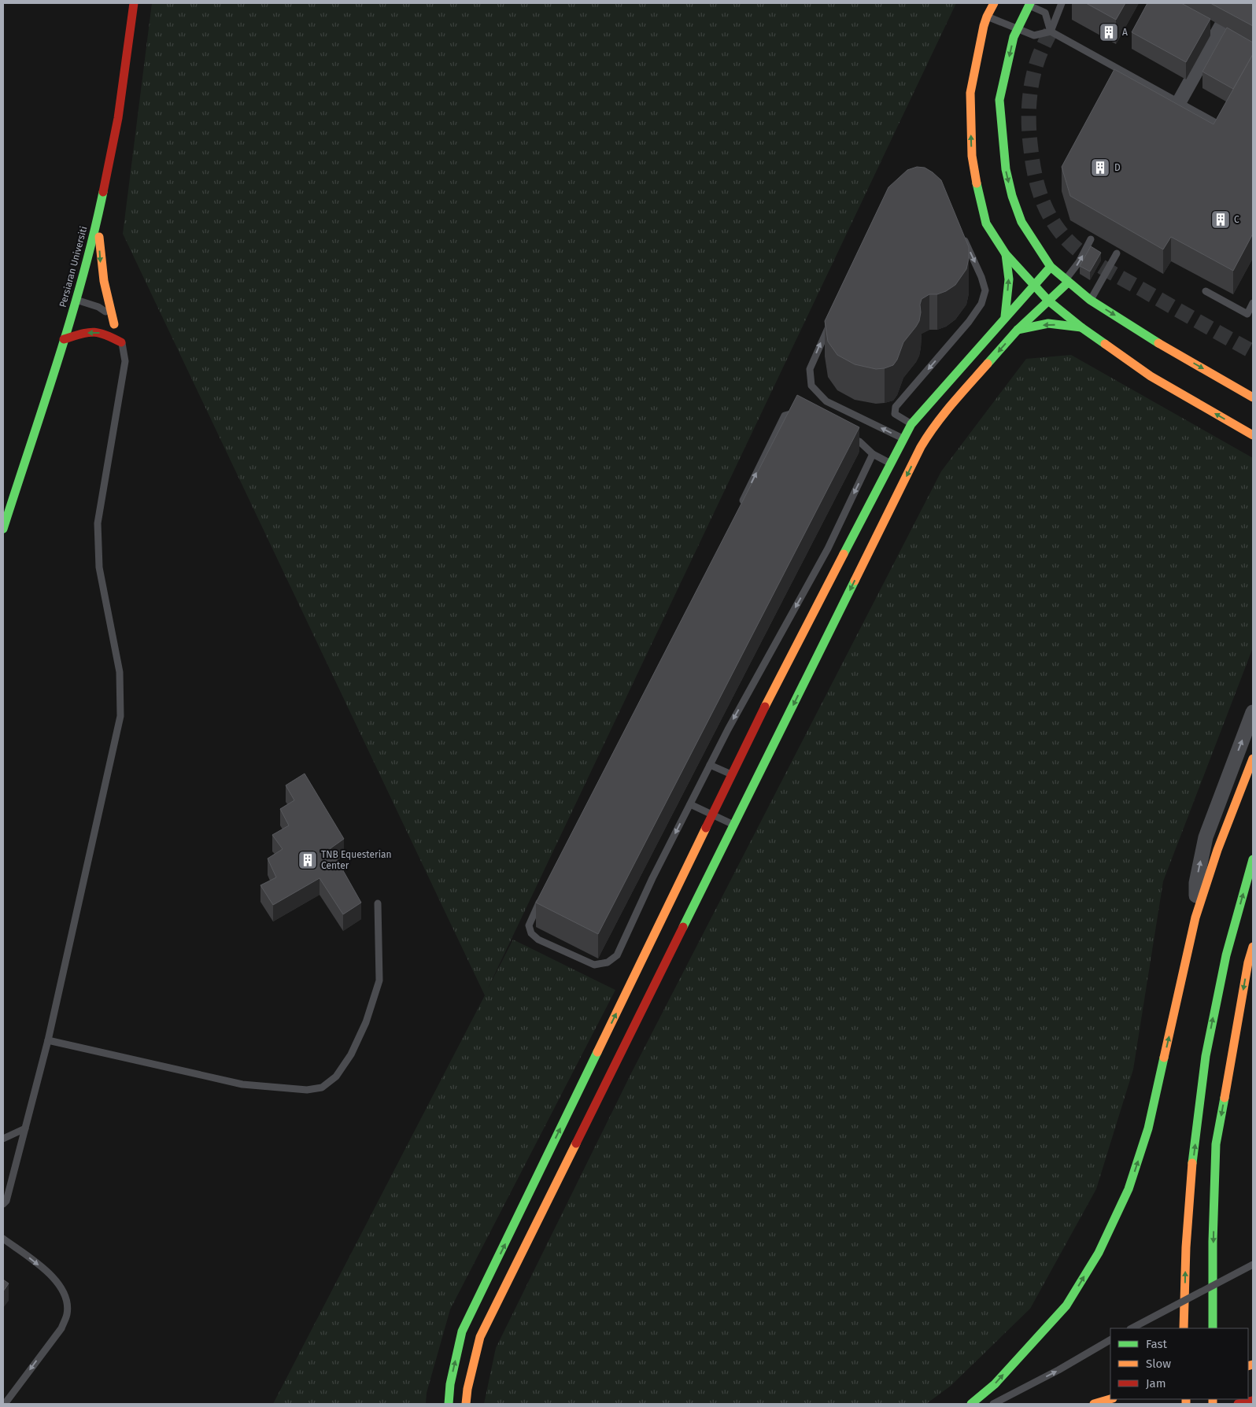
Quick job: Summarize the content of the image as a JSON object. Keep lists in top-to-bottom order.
{
  "streets": {
    "main road": ["Persiaran Universiti"]
  },
  "places": {
    "building": [
      "A",
      "D",
      "C",
      "TNB Equesterian Center"
    ]
  },
  "legend": ["Fast", "Slow", "Jam"]
}
